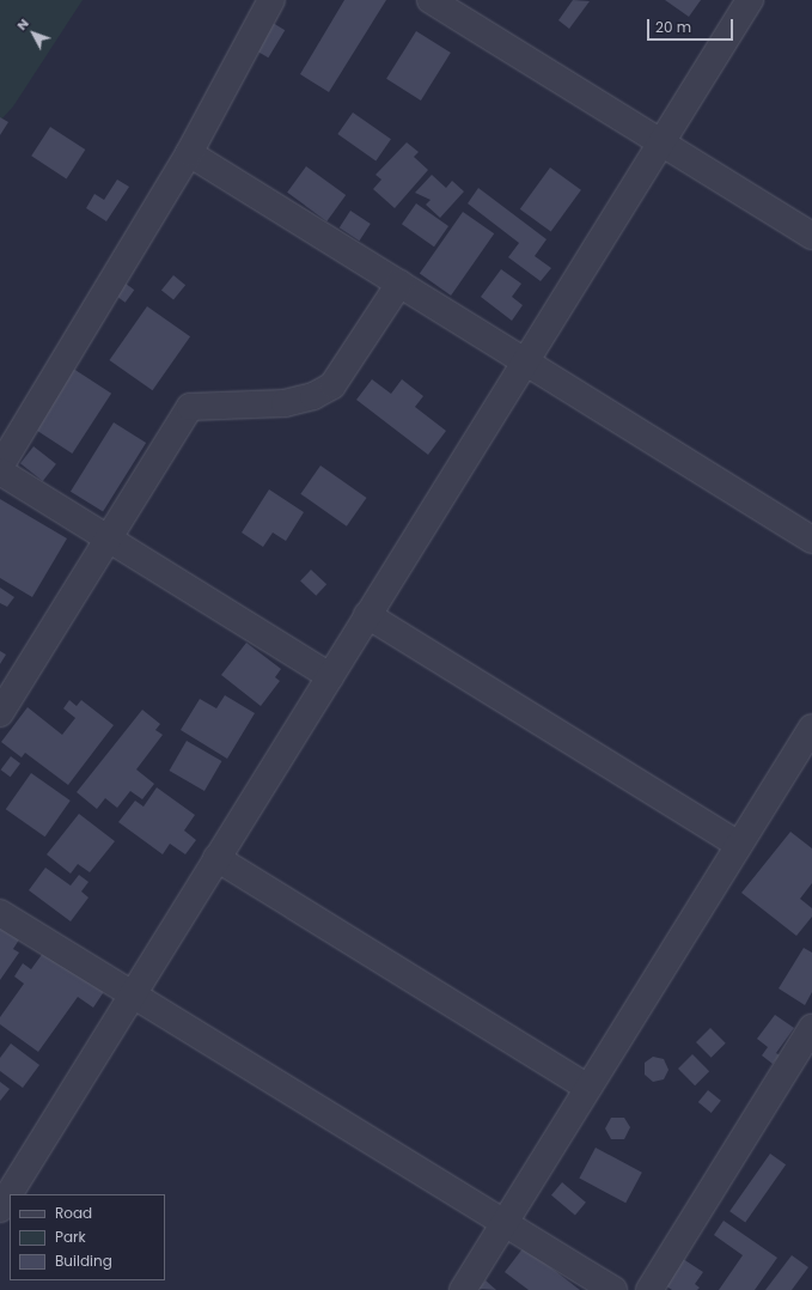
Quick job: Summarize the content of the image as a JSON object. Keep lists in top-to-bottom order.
{
  "legend": ["Road", "Park", "Building"],
  "scale_bar": "20 m",
  "north": "top left"
}
